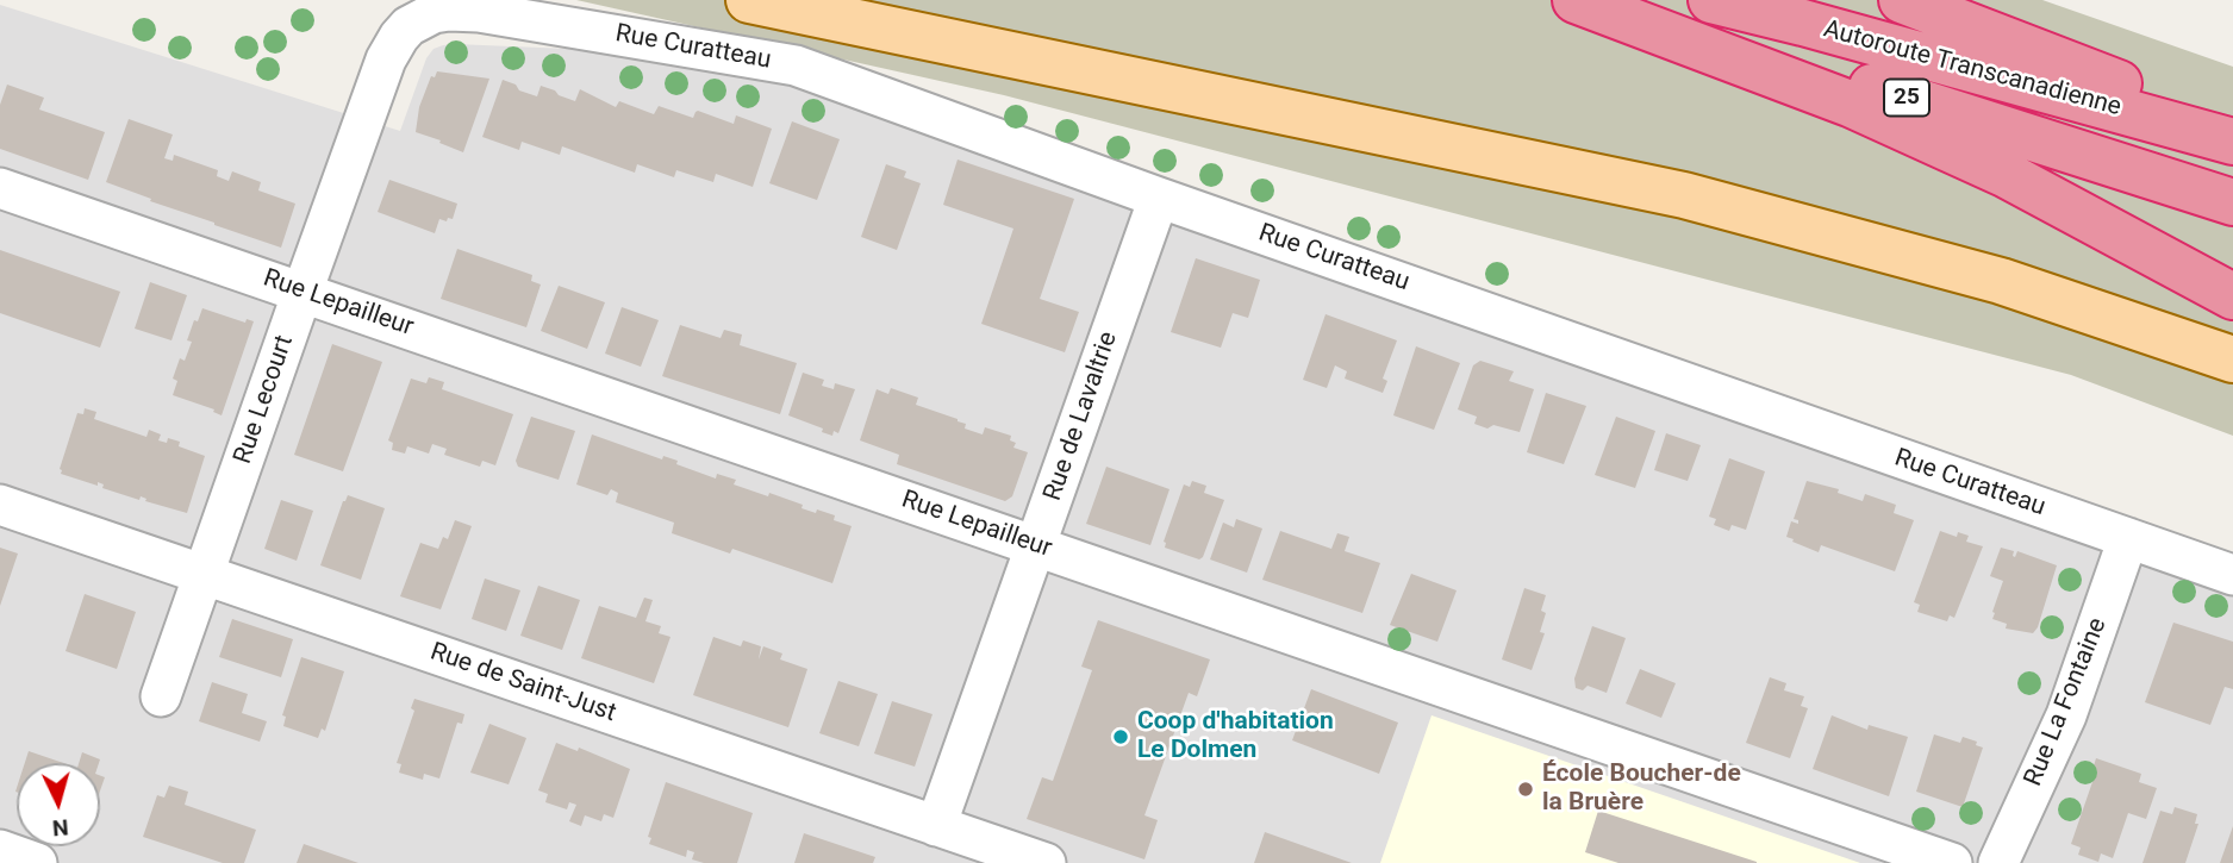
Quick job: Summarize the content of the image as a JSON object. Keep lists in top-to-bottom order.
{
  "streets": {
    "highway": ["Autoroute Transcanadienne", "25"],
    "street": [
      "Rue Curatteau",
      "Rue Lepailleur",
      "Rue Lecourt",
      "Rue de Lavaltrie",
      "Rue de Saint-Just",
      "Rue La Fontaine"
    ]
  },
  "crossings": [
    ["Rue Curatteau", "Rue Lecourt"],
    ["Rue Curatteau", "Rue de Lavaltrie"],
    ["Rue Curatteau", "Rue La Fontaine"],
    ["Rue Lepailleur", "Rue Lecourt"],
    ["Rue Lepailleur", "Rue de Lavaltrie"],
    ["Rue Lecourt", "Rue de Saint-Just"],
    ["Rue de Lavaltrie", "Rue de Saint-Just"]
  ],
  "places": ["Coop d'habitation Le Dolmen", "École Boucher-de la Bruère"],
  "north": "bottom"
}
